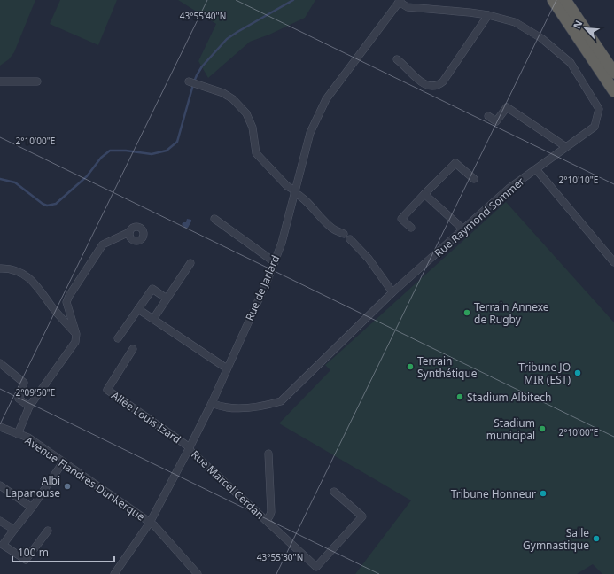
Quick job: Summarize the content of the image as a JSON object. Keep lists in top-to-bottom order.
{
  "streets": {
    "street": [
      "Rue Raymond Sommer",
      "Rue de Jarlard",
      "Allée Louis Izard",
      "Avenue Flandres Dunkerque",
      "Rue Marcel Cerdan"
    ]
  },
  "crossings": [
    ["Rue Raymond Sommer", "Rue de Jarlard"],
    ["Rue de Jarlard", "Allée Louis Izard"],
    ["Rue de Jarlard", "Avenue Flandres Dunkerque"],
    ["Rue de Jarlard", "Rue Marcel Cerdan"],
    ["Allée Louis Izard", "Rue Marcel Cerdan"]
  ],
  "places": [
    "Terrain Annexe de Rugby",
    "Terrain Synthétique",
    "Tribune JO MIR (EST)",
    "Stadium Albitech",
    "Stadium municipal",
    "Albi Lapanouse",
    "Tribune Honneur",
    "Salle Gymnastique"
  ],
  "scale_bar": "100 m",
  "north": "top left",
  "coordinates": [
    "43°55'40\"N",
    "2°10'00\"E",
    "2°10'10\"E",
    "2°09'50\"E",
    "43°55'30\"N"
  ]
}
